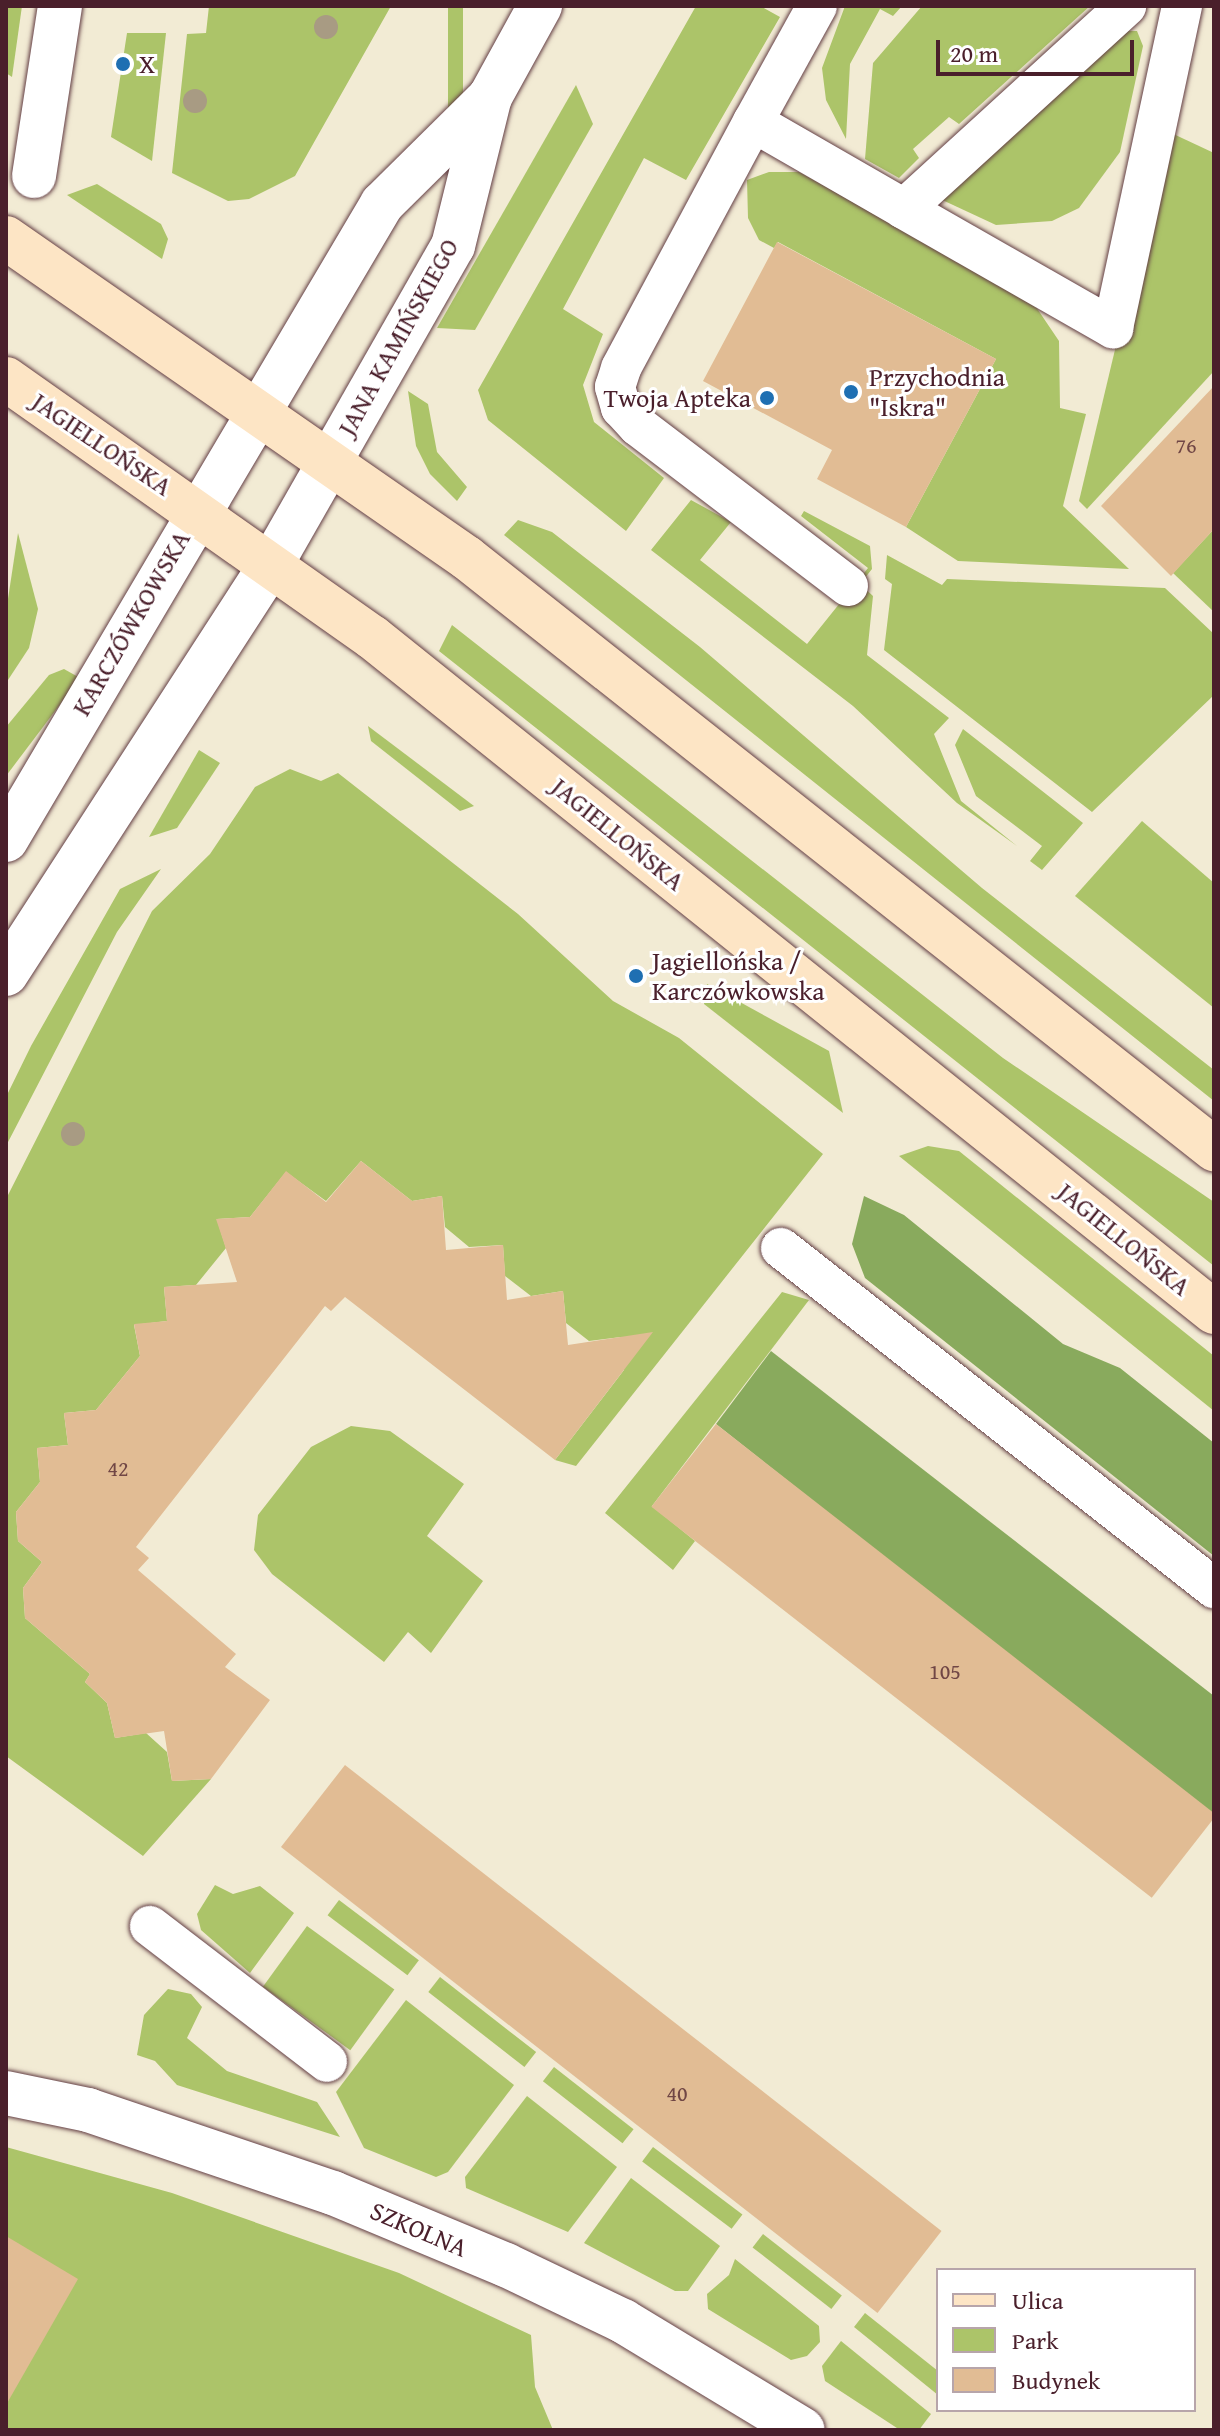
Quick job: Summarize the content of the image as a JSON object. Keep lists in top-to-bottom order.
{
  "streets": {
    "street": [
      "JANA KAMIŃSKIEGO",
      "JAGIELLOŃSKA",
      "KARCZÓWKOWSKA",
      "SZKOLNA"
    ]
  },
  "crossings": [
    ["JANA KAMIŃSKIEGO", "JAGIELLOŃSKA"],
    ["JANA KAMIŃSKIEGO", "KARCZÓWKOWSKA"],
    ["JAGIELLOŃSKA", "KARCZÓWKOWSKA"]
  ],
  "places": [
    "X",
    "Przychodnia \"Iskra\"",
    "Twoja Apteka",
    "Jagiellońska / Karczówkowska"
  ],
  "house_numbers": [
    "76",
    "42",
    "105",
    "40"
  ],
  "legend": ["Ulica", "Park", "Budynek"],
  "scale_bar": "20 m"
}
